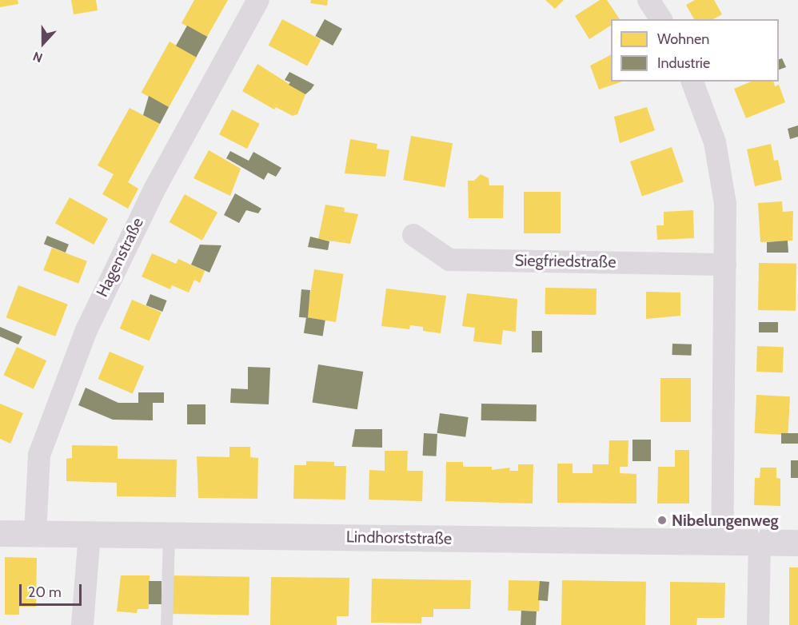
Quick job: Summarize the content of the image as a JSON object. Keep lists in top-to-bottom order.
{
  "streets": {
    "street": ["Hagenstraße", "Siegfriedstraße", "Lindhorststraße"]
  },
  "crossings": [
    ["Hagenstraße", "Lindhorststraße"]
  ],
  "places": ["Nibelungenweg"],
  "legend": ["Wohnen", "Industrie"],
  "scale_bar": "20 m",
  "north": "bottom"
}
